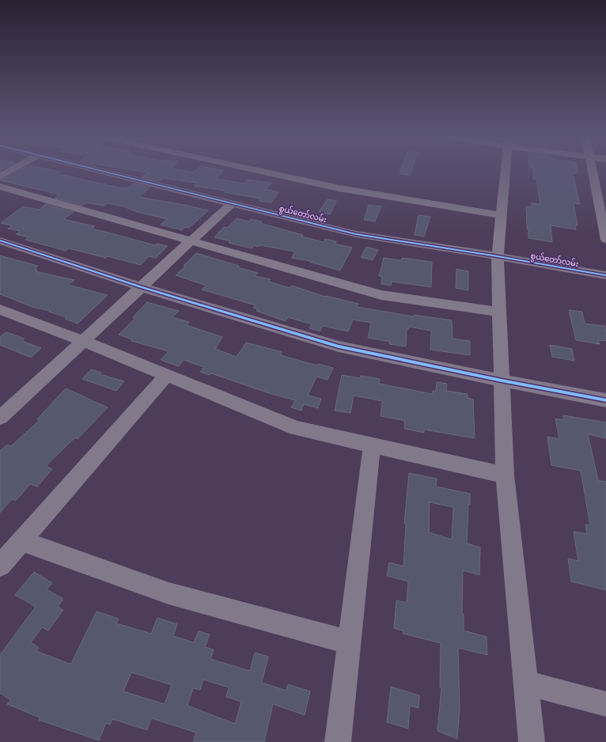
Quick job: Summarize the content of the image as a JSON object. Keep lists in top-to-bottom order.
{
  "streets": {
    "street": ["စွယ်တော်လမ်း"]
  }
}
